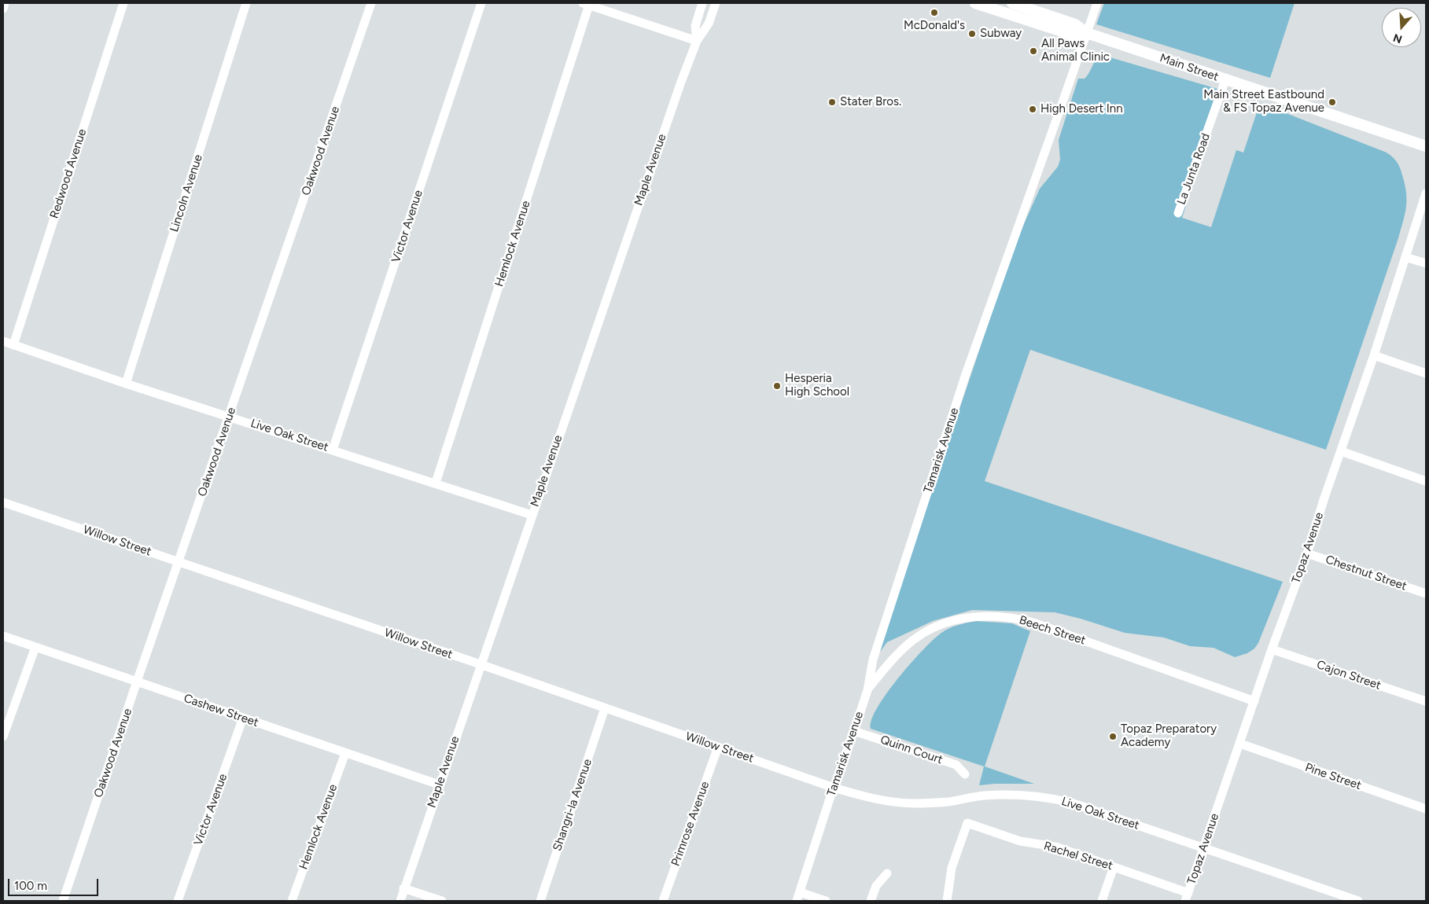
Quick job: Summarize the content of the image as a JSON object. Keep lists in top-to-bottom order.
{
  "streets": {
    "main road": ["Main Street"],
    "street": [
      "Oakwood Avenue",
      "La Junta Road",
      "Maple Avenue",
      "Redwood Avenue",
      "Lincoln Avenue",
      "Victor Avenue",
      "Hemlock Avenue",
      "Live Oak Street",
      "Tamarisk Avenue",
      "Willow Street",
      "Topaz Avenue",
      "Chestnut Street",
      "Beech Street",
      "Cajon Street",
      "Cashew Street",
      "Quinn Court",
      "Pine Street",
      "Shangri-la Avenue",
      "Primrose Avenue",
      "Rachel Street"
    ]
  },
  "crossings": [
    ["Main Street", "La Junta Road"],
    ["Main Street", "Tamarisk Avenue"],
    ["Oakwood Avenue", "Live Oak Street"],
    ["Oakwood Avenue", "Willow Street"],
    ["Oakwood Avenue", "Cashew Street"],
    ["Maple Avenue", "Live Oak Street"],
    ["Maple Avenue", "Willow Street"],
    ["Maple Avenue", "Cashew Street"],
    ["Redwood Avenue", "Live Oak Street"],
    ["Lincoln Avenue", "Live Oak Street"],
    ["Victor Avenue", "Live Oak Street"],
    ["Victor Avenue", "Cashew Street"],
    ["Hemlock Avenue", "Live Oak Street"],
    ["Hemlock Avenue", "Cashew Street"],
    ["Live Oak Street", "Tamarisk Avenue"],
    ["Live Oak Street", "Willow Street"],
    ["Live Oak Street", "Topaz Avenue"],
    ["Tamarisk Avenue", "Willow Street"],
    ["Tamarisk Avenue", "Beech Street"],
    ["Tamarisk Avenue", "Quinn Court"],
    ["Willow Street", "Shangri-la Avenue"],
    ["Willow Street", "Primrose Avenue"],
    ["Topaz Avenue", "Chestnut Street"],
    ["Topaz Avenue", "Beech Street"],
    ["Topaz Avenue", "Cajon Street"],
    ["Topaz Avenue", "Pine Street"],
    ["Topaz Avenue", "Rachel Street"]
  ],
  "places": [
    "McDonald's",
    "Subway",
    "All Paws Animal Clinic",
    "Stater Bros.",
    "Main Street Eastbound & FS Topaz Avenue",
    "High Desert Inn",
    "Hesperia High School",
    "Topaz Preparatory Academy"
  ],
  "scale_bar": "100 m",
  "north": "bottom"
}
